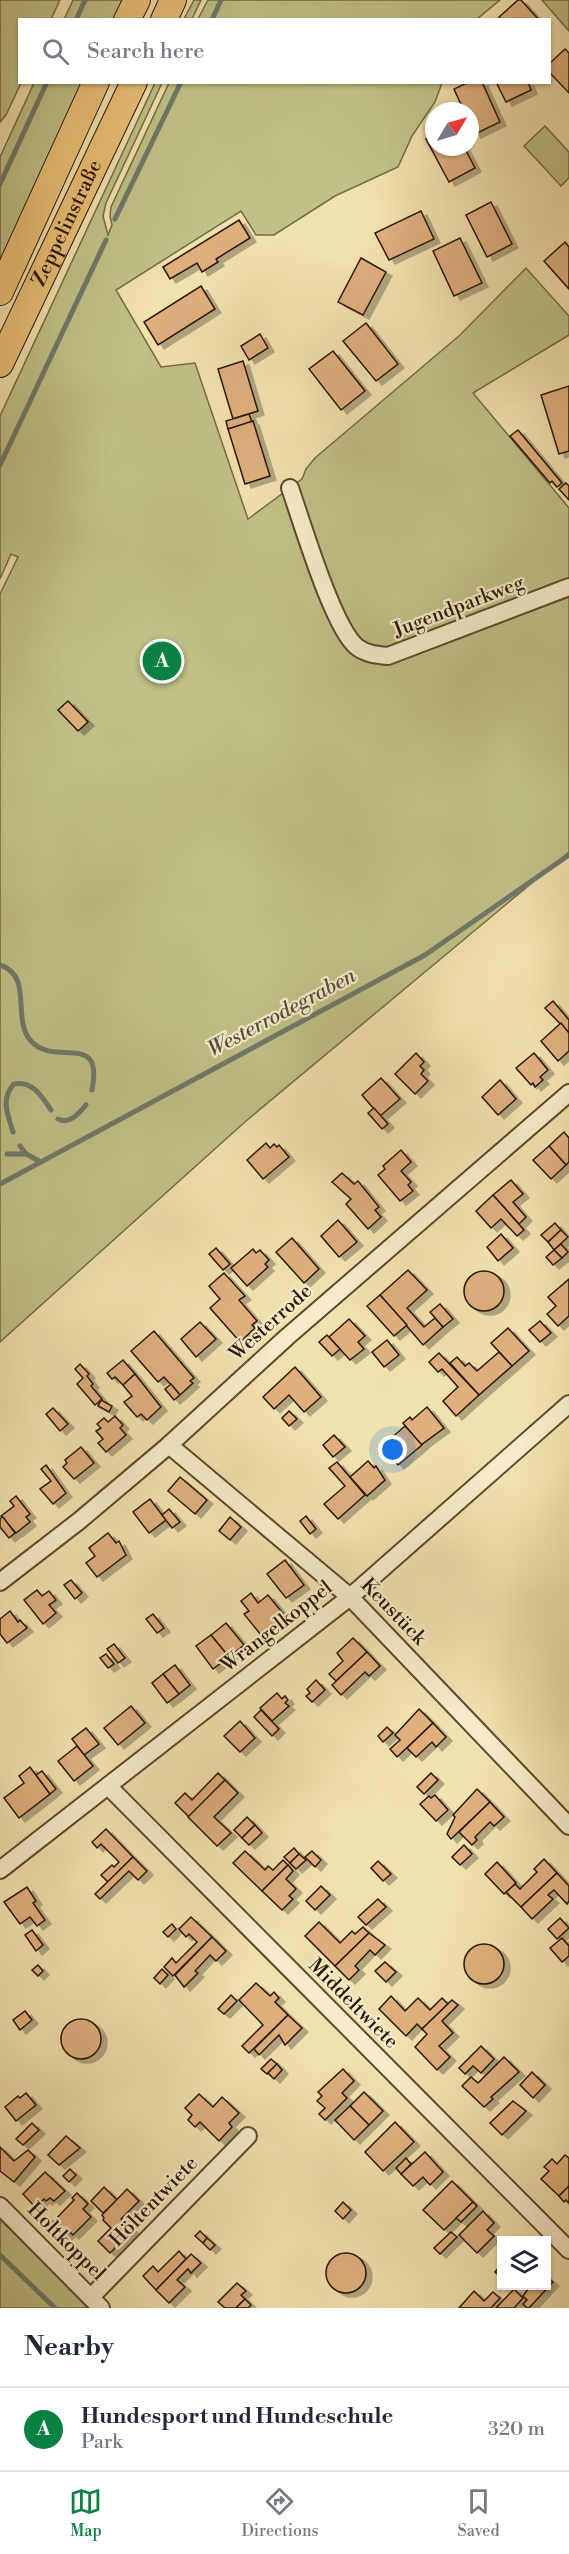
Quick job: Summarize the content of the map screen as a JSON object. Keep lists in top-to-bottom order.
{
  "streets": {
    "highway": ["Zeppelinstraße"],
    "street": [
      "Jugendparkweg",
      "Westerrode",
      "Keustück",
      "Wrangelkoppel",
      "Middeltwiete",
      "Höltentwiete",
      "Holtkoppel"
    ]
  },
  "crossings": [
    ["Westerrode", "Keustück"],
    ["Keustück", "Wrangelkoppel"],
    ["Wrangelkoppel", "Middeltwiete"],
    ["Höltentwiete", "Holtkoppel"]
  ],
  "water": ["Westerrodegraben"],
  "north": "top right",
  "page": {
    "search": "Search here",
    "pins": "A",
    "heading": "Nearby",
    "list": [
      {
        "mark": "A",
        "name": "Hundesport und Hundeschule",
        "note": "Park",
        "value": "320 m"
      }
    ],
    "nav": ["Map", "Directions", "Saved"]
  }
}
